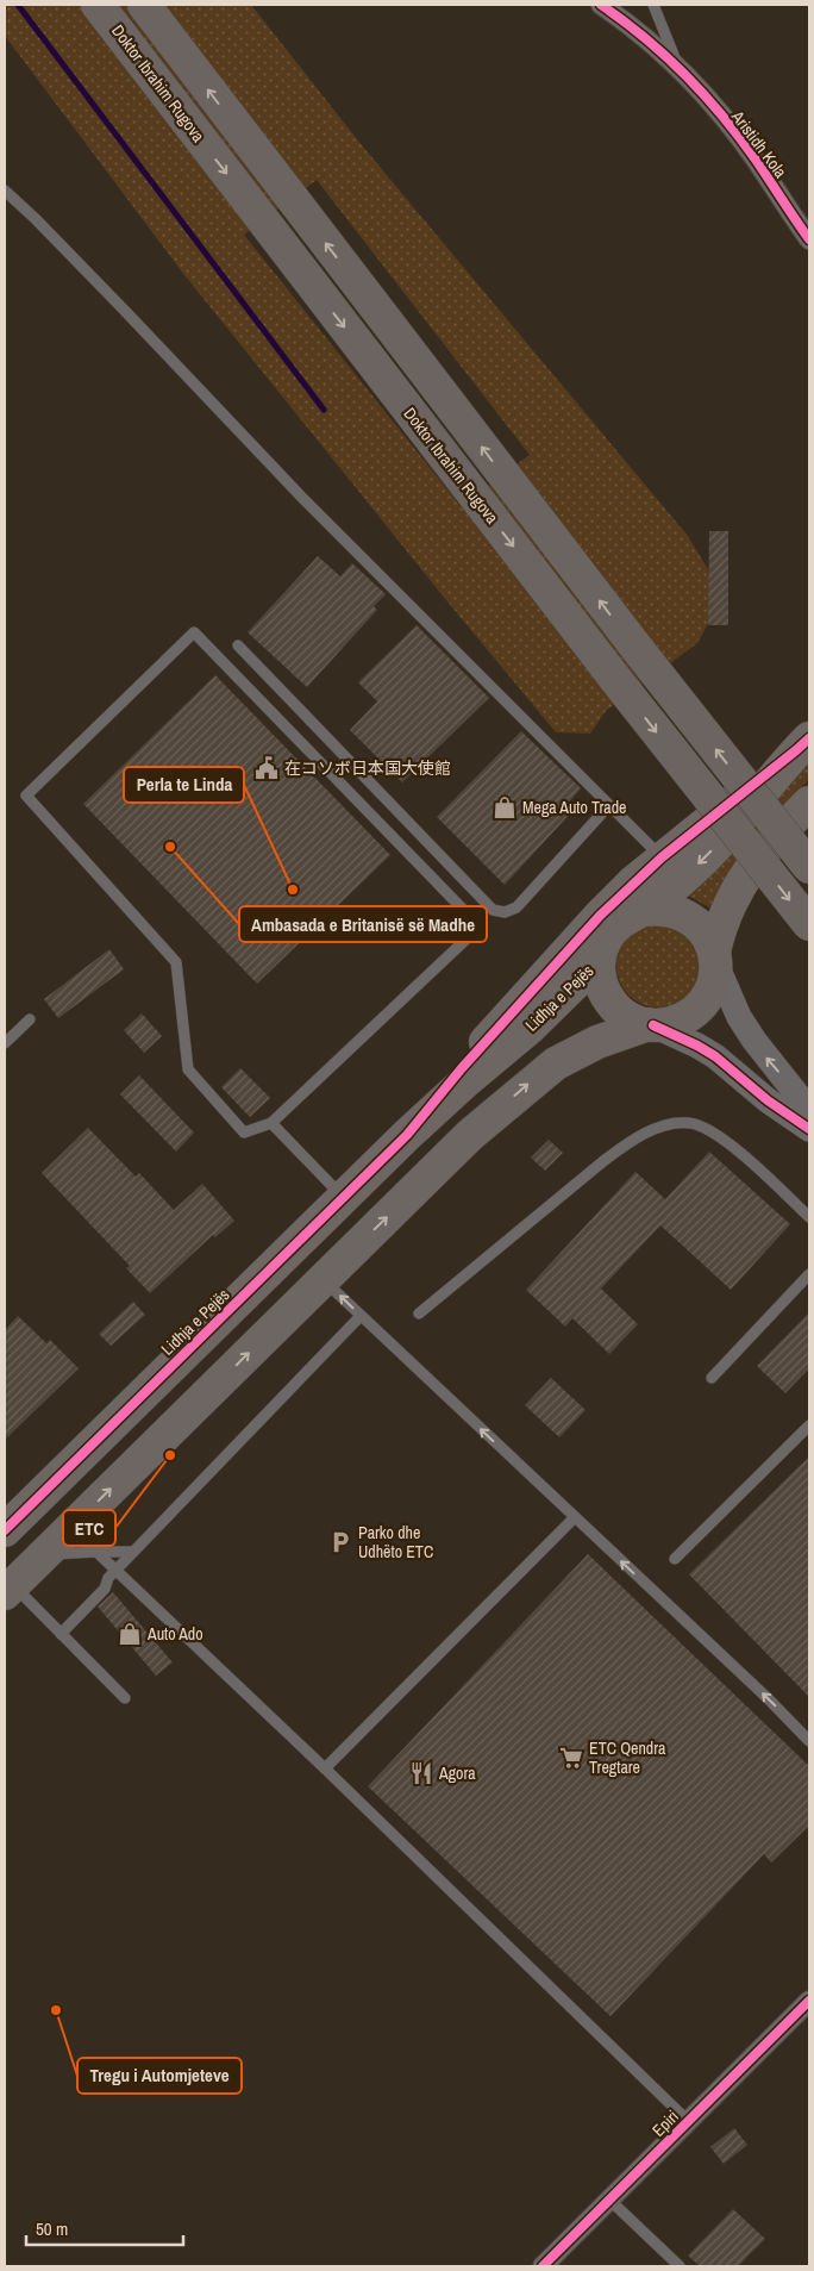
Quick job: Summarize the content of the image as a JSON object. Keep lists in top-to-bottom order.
{
  "streets": {
    "highway": ["Doktor Ibrahim Rugova", "Lidhja e Pejës"],
    "street": ["Aristidh Kola", "Epiri"]
  },
  "places": {
    "public building": ["在コソボ日本国大使館"],
    "shop": ["Mega Auto Trade", "Auto Ado"],
    "other": [
      "Ambasada e Britanisë së Madhe",
      "Perla te Linda",
      "ETC",
      "Tregu i Automjeteve"
    ],
    "parking": ["Parko dhe Udhëto ETC"],
    "supermarket": ["ETC Qendra Tregtare"],
    "restaurant": ["Agora"]
  },
  "scale_bar": "50 m"
}
